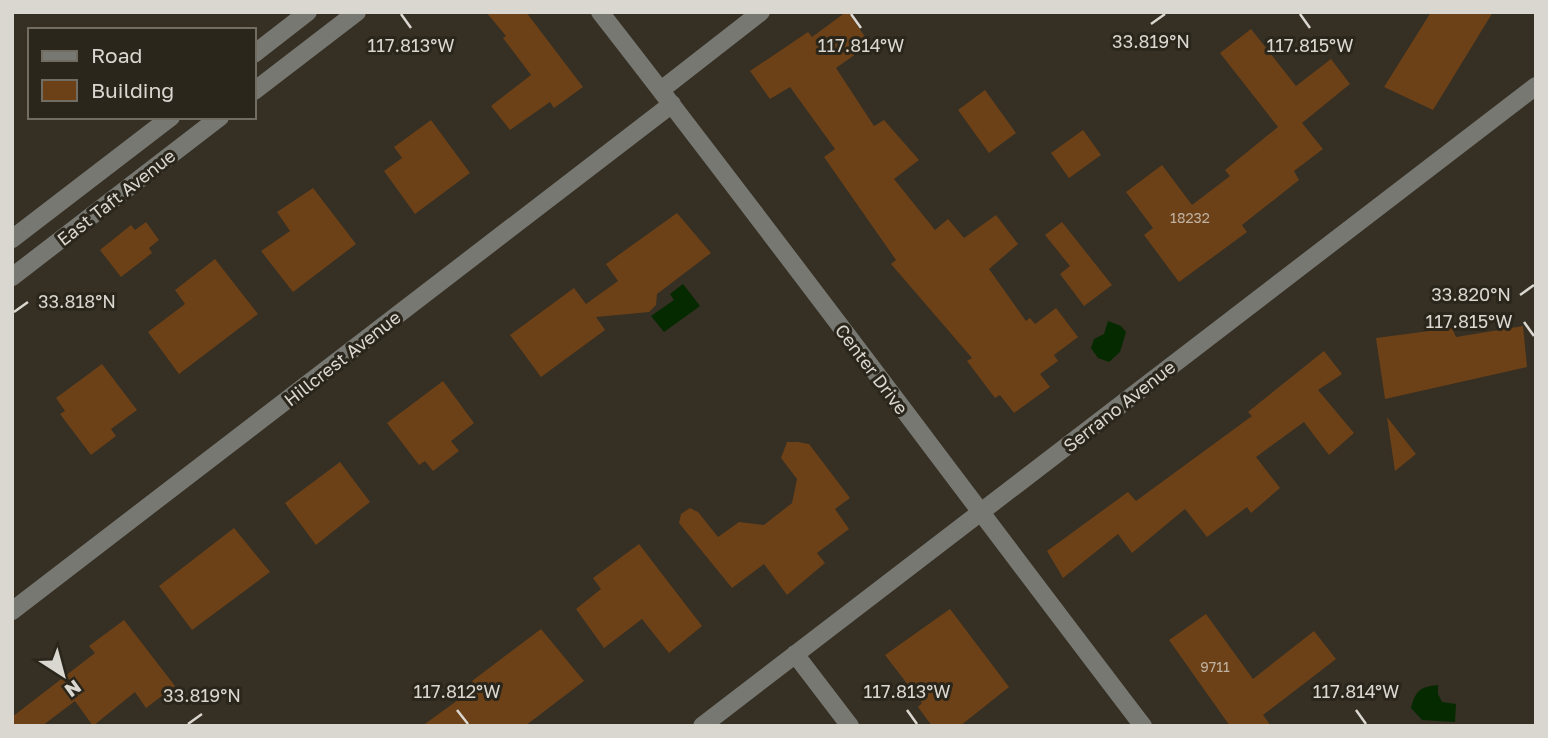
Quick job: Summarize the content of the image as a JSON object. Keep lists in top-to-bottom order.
{
  "streets": {
    "street": [
      "East Taft Avenue",
      "Hillcrest Avenue",
      "Center Drive",
      "Serrano Avenue"
    ]
  },
  "crossings": [
    ["Hillcrest Avenue", "Center Drive"],
    ["Center Drive", "Serrano Avenue"]
  ],
  "house_numbers": ["18232", "9711"],
  "legend": ["Road", "Building"],
  "north": "bottom right",
  "coordinates": [
    "33.819°N",
    "117.813°W",
    "117.814°W",
    "117.815°W",
    "33.820°N",
    "33.818°N",
    "117.812°W"
  ]
}
